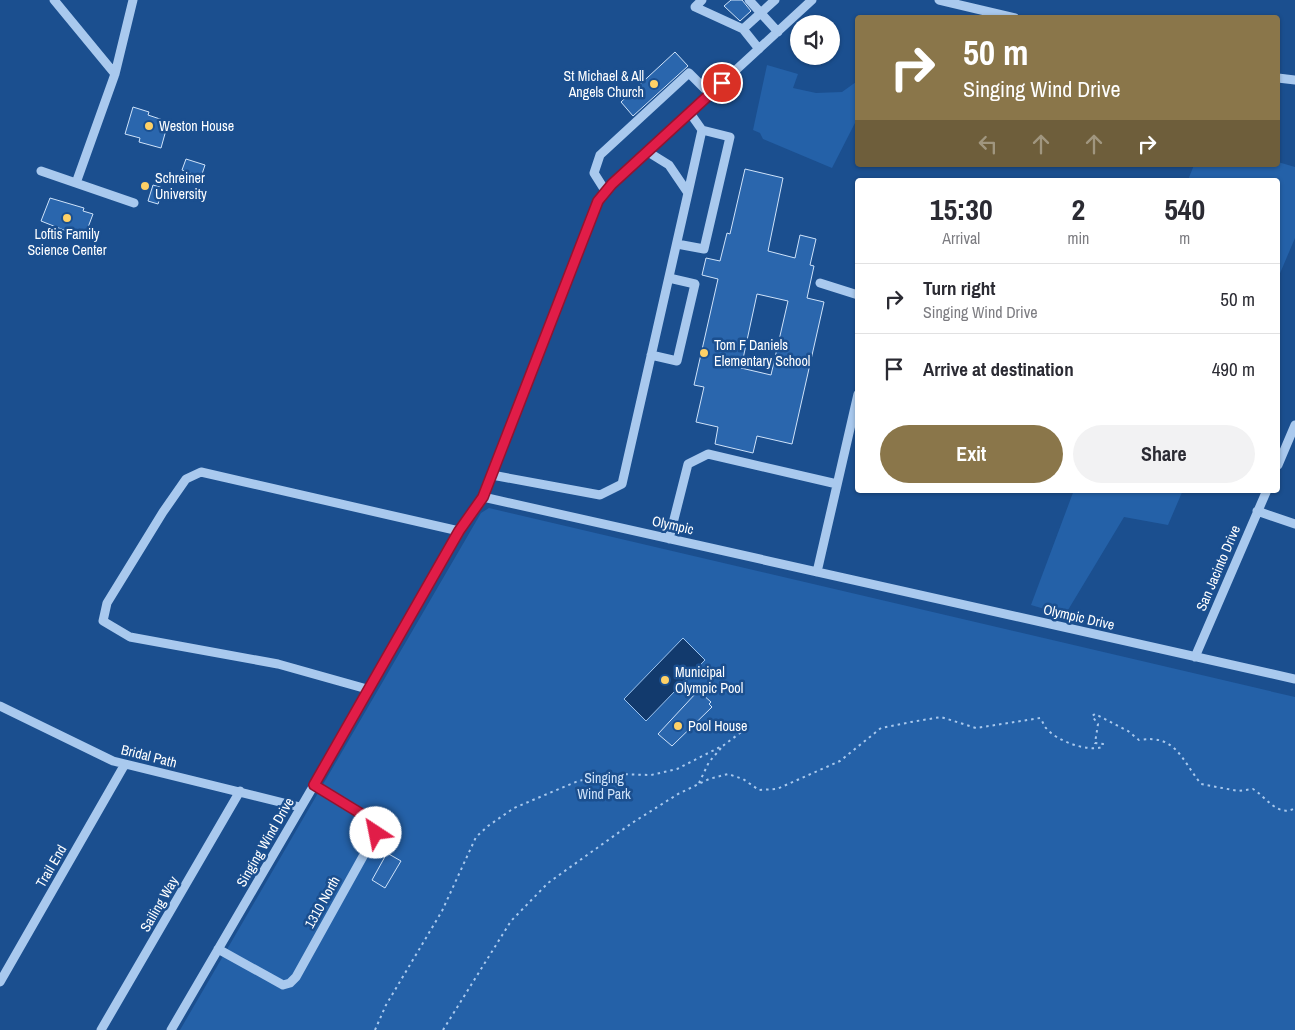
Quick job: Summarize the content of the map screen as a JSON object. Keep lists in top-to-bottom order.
{
  "streets": {
    "street": [
      "Olympic",
      "San Jacinto Drive",
      "Olympic Drive",
      "Bridal Path",
      "Singing Wind Drive",
      "Trail End",
      "1310 North",
      "Sailing Way"
    ]
  },
  "crossings": [
    ["Olympic", "Olympic Drive"],
    ["Olympic", "Singing Wind Drive"],
    ["San Jacinto Drive", "Olympic Drive"],
    ["Bridal Path", "Singing Wind Drive"],
    ["Bridal Path", "Trail End"],
    ["Bridal Path", "Sailing Way"],
    ["Singing Wind Drive", "1310 North"]
  ],
  "parks": ["Singing Wind Park"],
  "places": [
    "St Michael & All Angels Church",
    "Weston House",
    "Schreiner University",
    "Loftis Family Science Center",
    "Tom F Daniels Elementary School",
    "Municipal Olympic Pool",
    "Pool House"
  ],
  "page": {
    "turn": ["50 m", "Singing Wind Drive"],
    "eta": [
      "15:30",
      "Arrival",
      "2",
      "min",
      "540",
      "m"
    ],
    "list": [
      {
        "name": "Turn right",
        "note": "Singing Wind Drive",
        "value": "50 m"
      },
      {
        "name": "Arrive at destination",
        "value": "490 m"
      }
    ],
    "buttons": ["Exit", "Share"]
  }
}
